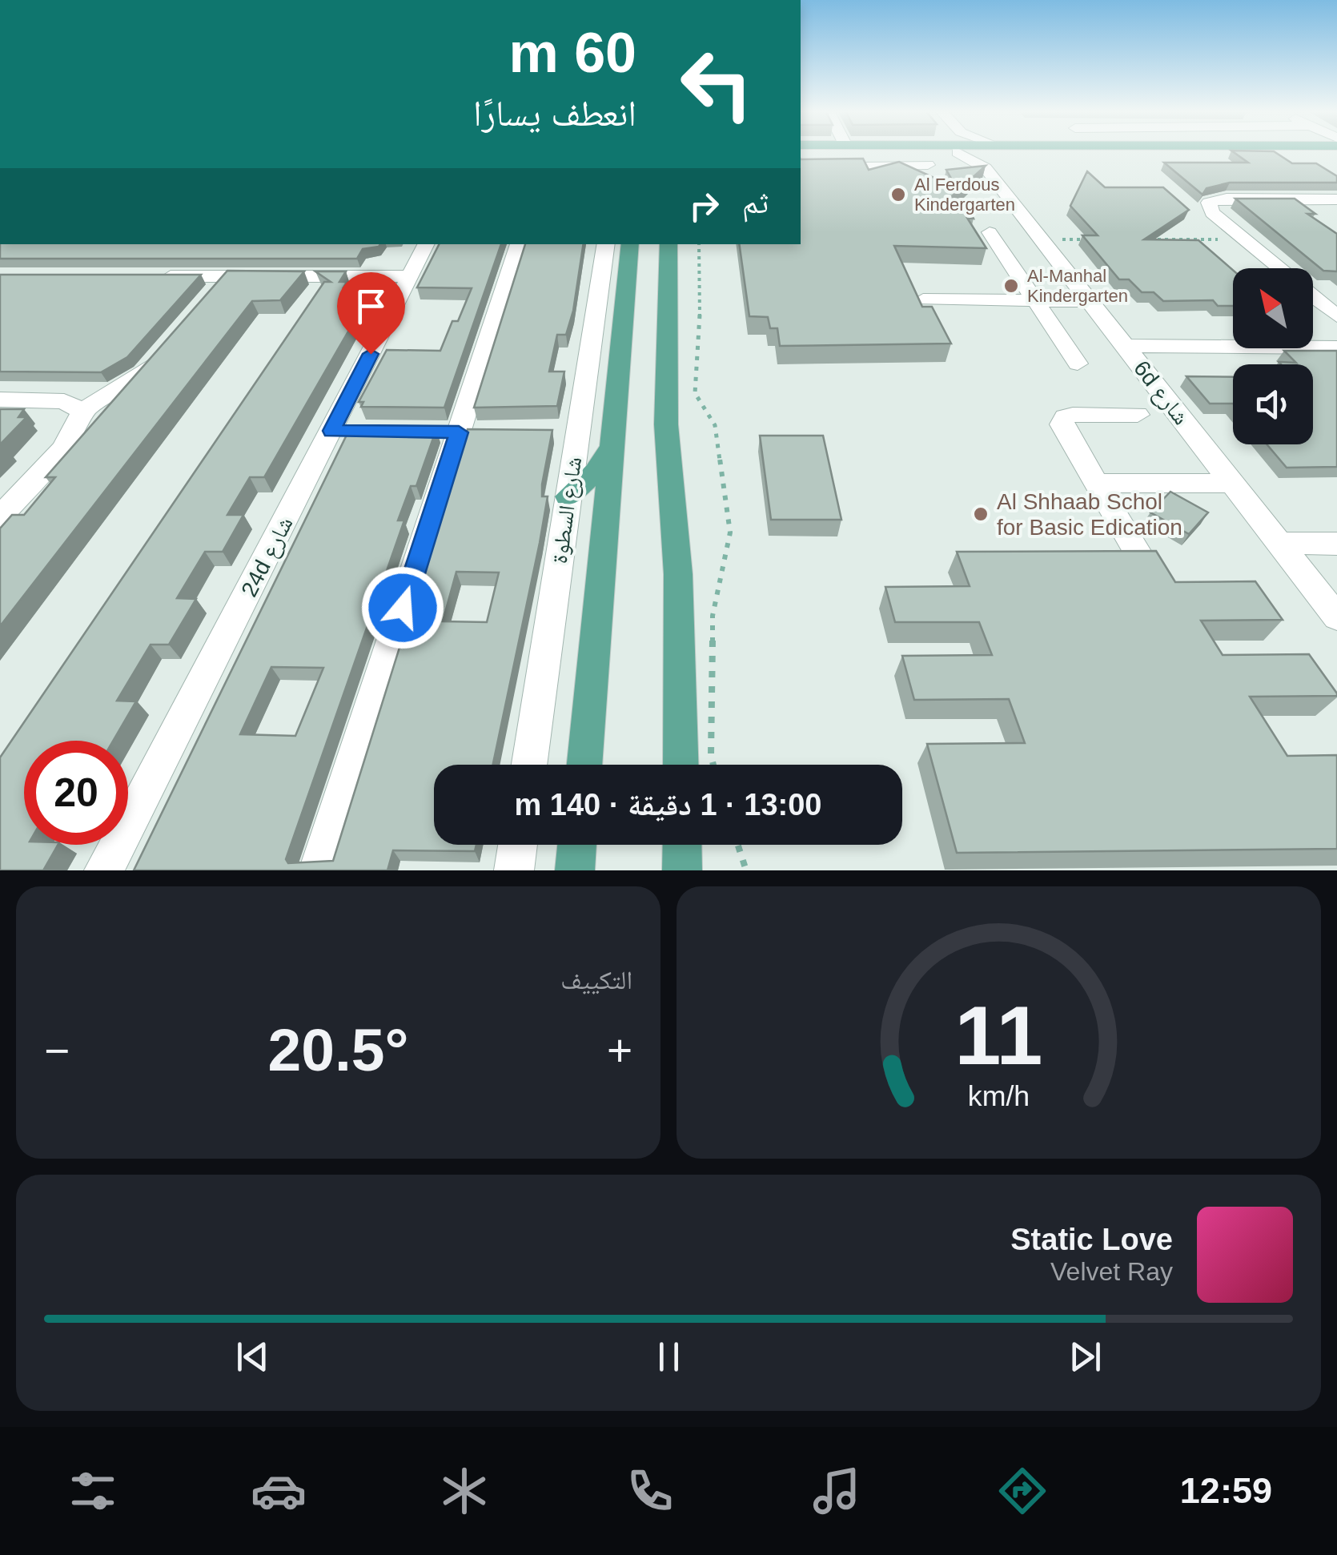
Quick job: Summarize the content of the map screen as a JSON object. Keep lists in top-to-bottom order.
{
  "streets": {
    "main road": ["شارع السطوة"],
    "street": ["6d شارع", "24d شارع"]
  },
  "places": ["Al Ferdous Kindergarten", "Al-Manhal Kindergarten", "Al Shhaab Schol for Basic Edication"],
  "north": "top left",
  "page": {
    "turn": ["60 m", "انعطف يسارًا"],
    "then": "ثم",
    "limit": "20",
    "trip": "13:00 · 1 دقيقة · 140 m",
    "tile": "التكييف",
    "heat": ["−", "20.5°", "+"],
    "song": ["Static Love", "Velvet Ray"],
    "tabs": "12:59",
    "gauge": ["11", "km/h"]
  }
}
